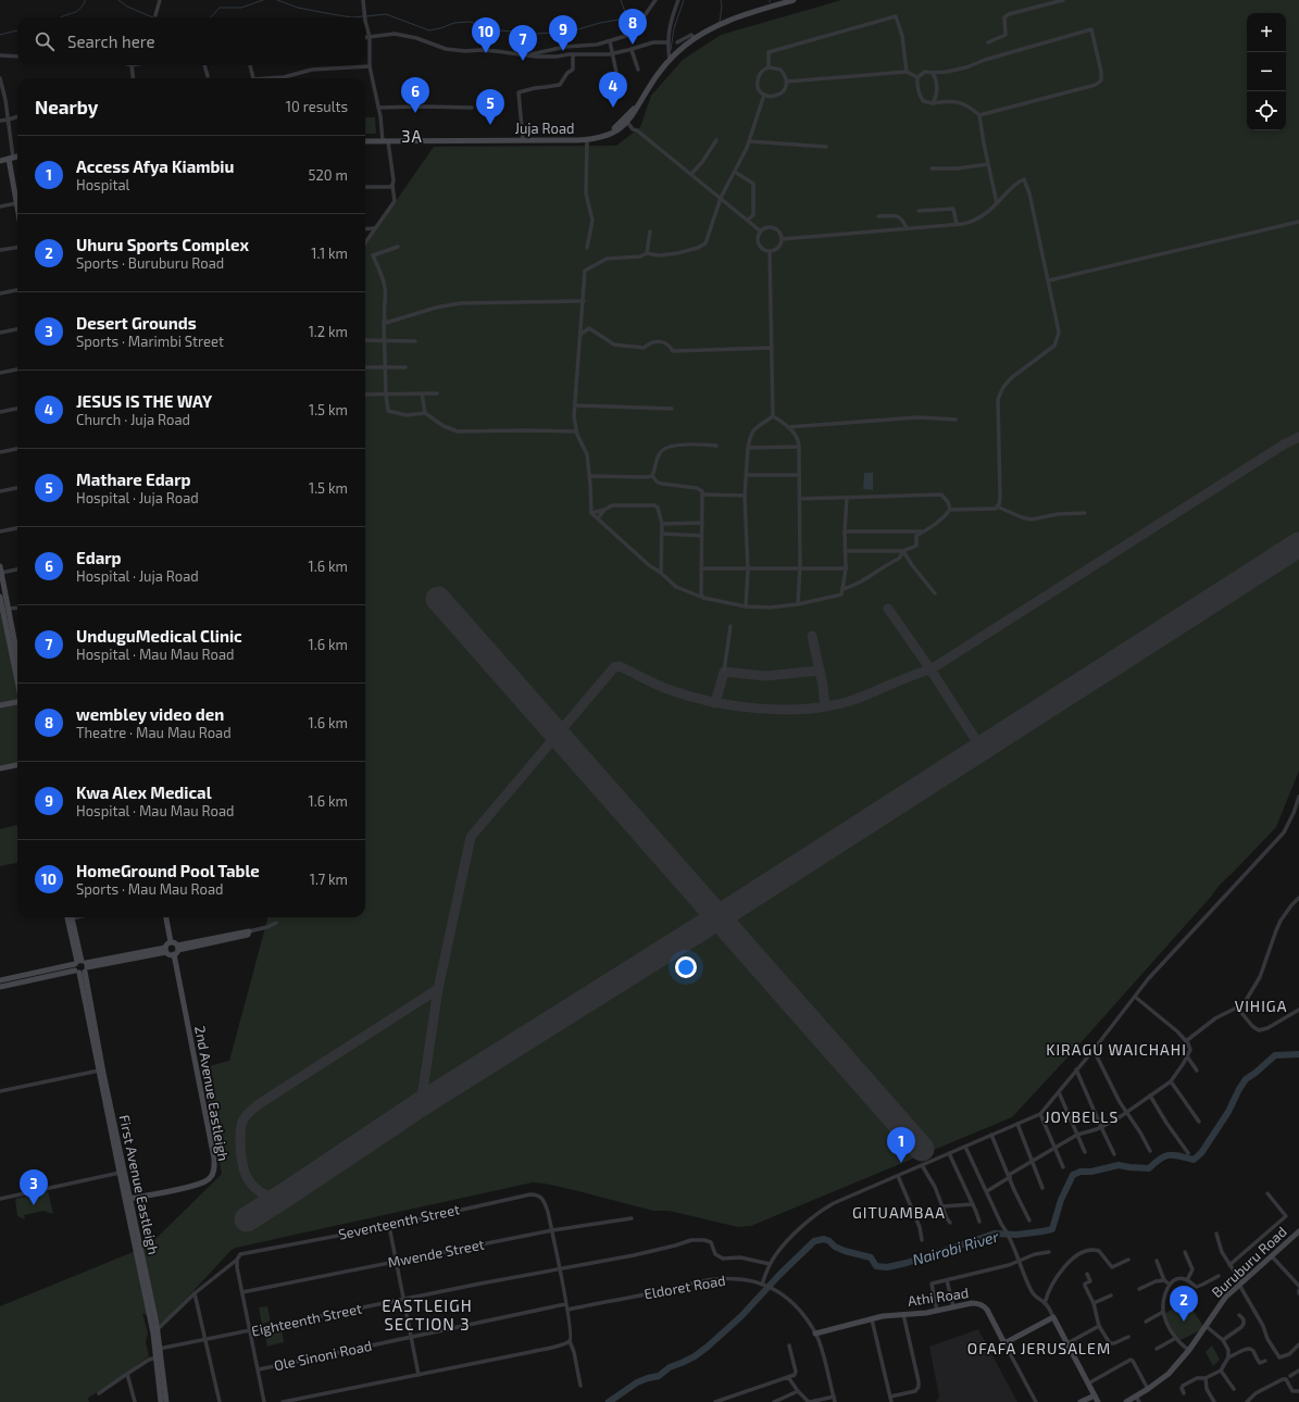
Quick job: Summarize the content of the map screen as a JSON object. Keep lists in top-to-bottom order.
{
  "streets": {
    "main road": [
      "Juja Road",
      "2nd Avenue Eastleigh",
      "First Avenue Eastleigh",
      "Buruburu Road",
      "Athi Road"
    ],
    "street": [
      "Seventeenth Street",
      "Mwende Street",
      "Eldoret Road",
      "Eighteenth Street",
      "Ole Sinoni Road"
    ]
  },
  "crossings": [
    ["2nd Avenue Eastleigh", "First Avenue Eastleigh"],
    ["First Avenue Eastleigh", "Seventeenth Street"],
    ["First Avenue Eastleigh", "Eighteenth Street"],
    ["Seventeenth Street", "Mwende Street"],
    ["Eldoret Road", "Athi Road"]
  ],
  "districts": [
    "3A",
    "VIHIGA",
    "KIRAGU WAICHAHI",
    "JOYBELLS",
    "GITUAMBAA",
    "EASTLEIGH SECTION 3",
    "OFAFA JERUSALEM"
  ],
  "water": ["Nairobi River"],
  "page": {
    "pins": [
      "8",
      "9",
      "10",
      "7",
      "4",
      "6",
      "5",
      "1",
      "3",
      "2"
    ],
    "map_buttons": ["+", "−"],
    "search": "Search here",
    "heading": ["Nearby", "10 results"],
    "list": [
      {
        "mark": "1",
        "name": "Access Afya Kiambiu",
        "note": "Hospital",
        "value": "520 m"
      },
      {
        "mark": "2",
        "name": "Uhuru Sports Complex",
        "note": "Sports · Buruburu Road",
        "value": "1.1 km"
      },
      {
        "mark": "3",
        "name": "Desert Grounds",
        "note": "Sports · Marimbi Street",
        "value": "1.2 km"
      },
      {
        "mark": "4",
        "name": "JESUS IS THE WAY",
        "note": "Church · Juja Road",
        "value": "1.5 km"
      },
      {
        "mark": "5",
        "name": "Mathare Edarp",
        "note": "Hospital · Juja Road",
        "value": "1.5 km"
      },
      {
        "mark": "6",
        "name": "Edarp",
        "note": "Hospital · Juja Road",
        "value": "1.6 km"
      },
      {
        "mark": "7",
        "name": "UnduguMedical Clinic",
        "note": "Hospital · Mau Mau Road",
        "value": "1.6 km"
      },
      {
        "mark": "8",
        "name": "wembley video den",
        "note": "Theatre · Mau Mau Road",
        "value": "1.6 km"
      },
      {
        "mark": "9",
        "name": "Kwa Alex Medical",
        "note": "Hospital · Mau Mau Road",
        "value": "1.6 km"
      },
      {
        "mark": "10",
        "name": "HomeGround Pool Table",
        "note": "Sports · Mau Mau Road",
        "value": "1.7 km"
      }
    ]
  }
}
